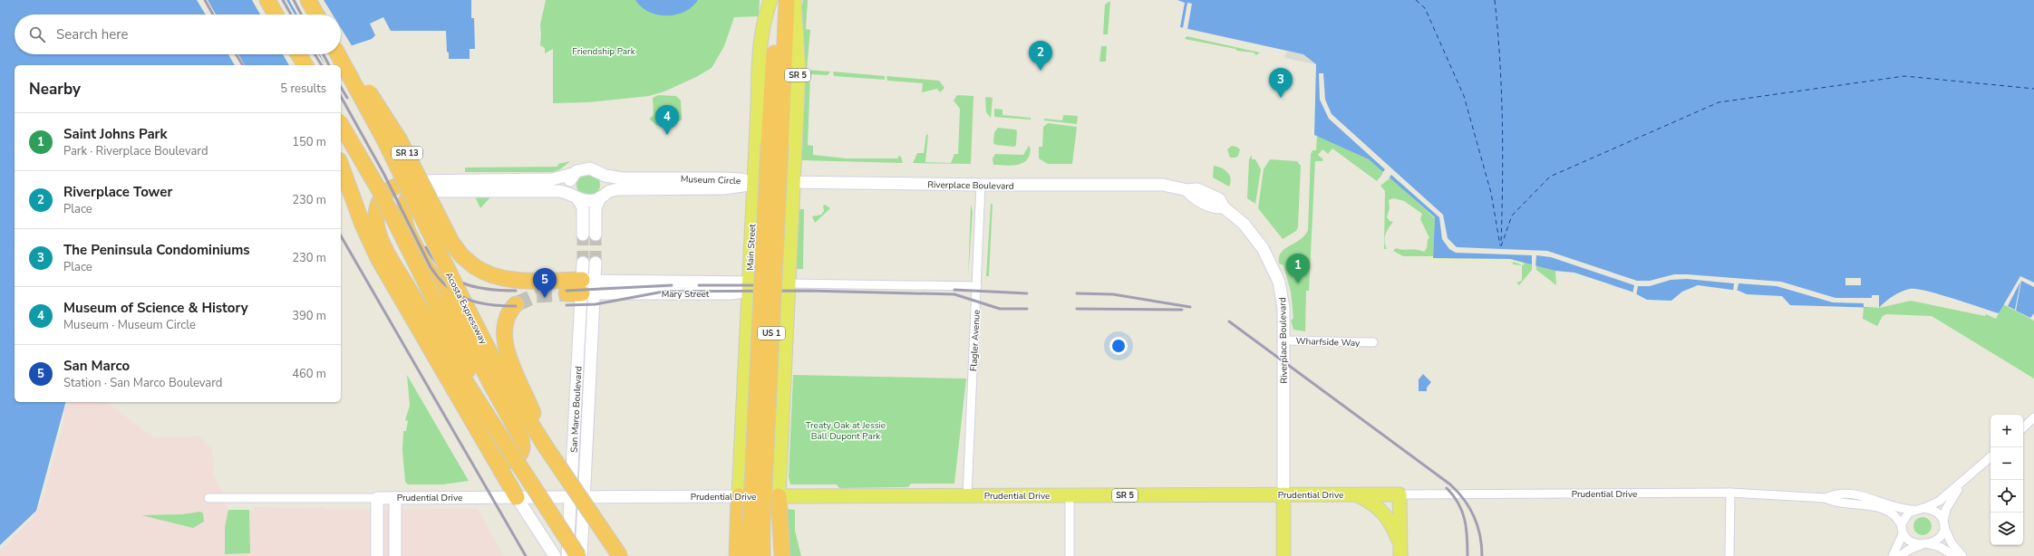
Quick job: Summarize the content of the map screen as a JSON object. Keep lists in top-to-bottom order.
{
  "streets": {
    "highway": ["SR 13", "Acosta Expressway", "US 1"],
    "main road": [
      "SR 5",
      "Museum Circle",
      "Riverplace Boulevard",
      "Main Street",
      "Mary Street",
      "San Marco Boulevard",
      "Prudential Drive"
    ],
    "street": ["Flagler Avenue", "Wharfside Way"]
  },
  "crossings": [
    ["SR 5", "Prudential Drive"],
    ["SR 13", "Mary Street"],
    ["SR 13", "San Marco Boulevard"],
    ["Museum Circle", "Riverplace Boulevard"],
    ["Museum Circle", "Main Street"],
    ["Riverplace Boulevard", "Main Street"],
    ["Riverplace Boulevard", "Flagler Avenue"],
    ["Riverplace Boulevard", "Wharfside Way"],
    ["Riverplace Boulevard", "Prudential Drive"],
    ["Main Street", "Mary Street"],
    ["Main Street", "US 1"],
    ["Main Street", "Prudential Drive"],
    ["Mary Street", "Flagler Avenue"],
    ["Mary Street", "San Marco Boulevard"],
    ["Flagler Avenue", "Prudential Drive"],
    ["San Marco Boulevard", "Prudential Drive"]
  ],
  "parks": ["Friendship Park", "Treaty Oak at Jessie Ball Dupont Park"],
  "page": {
    "search": "Search here",
    "pins": [
      "2",
      "3",
      "4",
      "1",
      "5"
    ],
    "heading": ["Nearby", "5 results"],
    "list": [
      {
        "mark": "1",
        "name": "Saint Johns Park",
        "note": "Park · Riverplace Boulevard",
        "value": "150 m"
      },
      {
        "mark": "2",
        "name": "Riverplace Tower",
        "note": "Place",
        "value": "230 m"
      },
      {
        "mark": "3",
        "name": "The Peninsula Condominiums",
        "note": "Place",
        "value": "230 m"
      },
      {
        "mark": "4",
        "name": "Museum of Science & History",
        "note": "Museum · Museum Circle",
        "value": "390 m"
      },
      {
        "mark": "5",
        "name": "San Marco",
        "note": "Station · San Marco Boulevard",
        "value": "460 m"
      }
    ],
    "map_buttons": ["+", "−"]
  }
}
